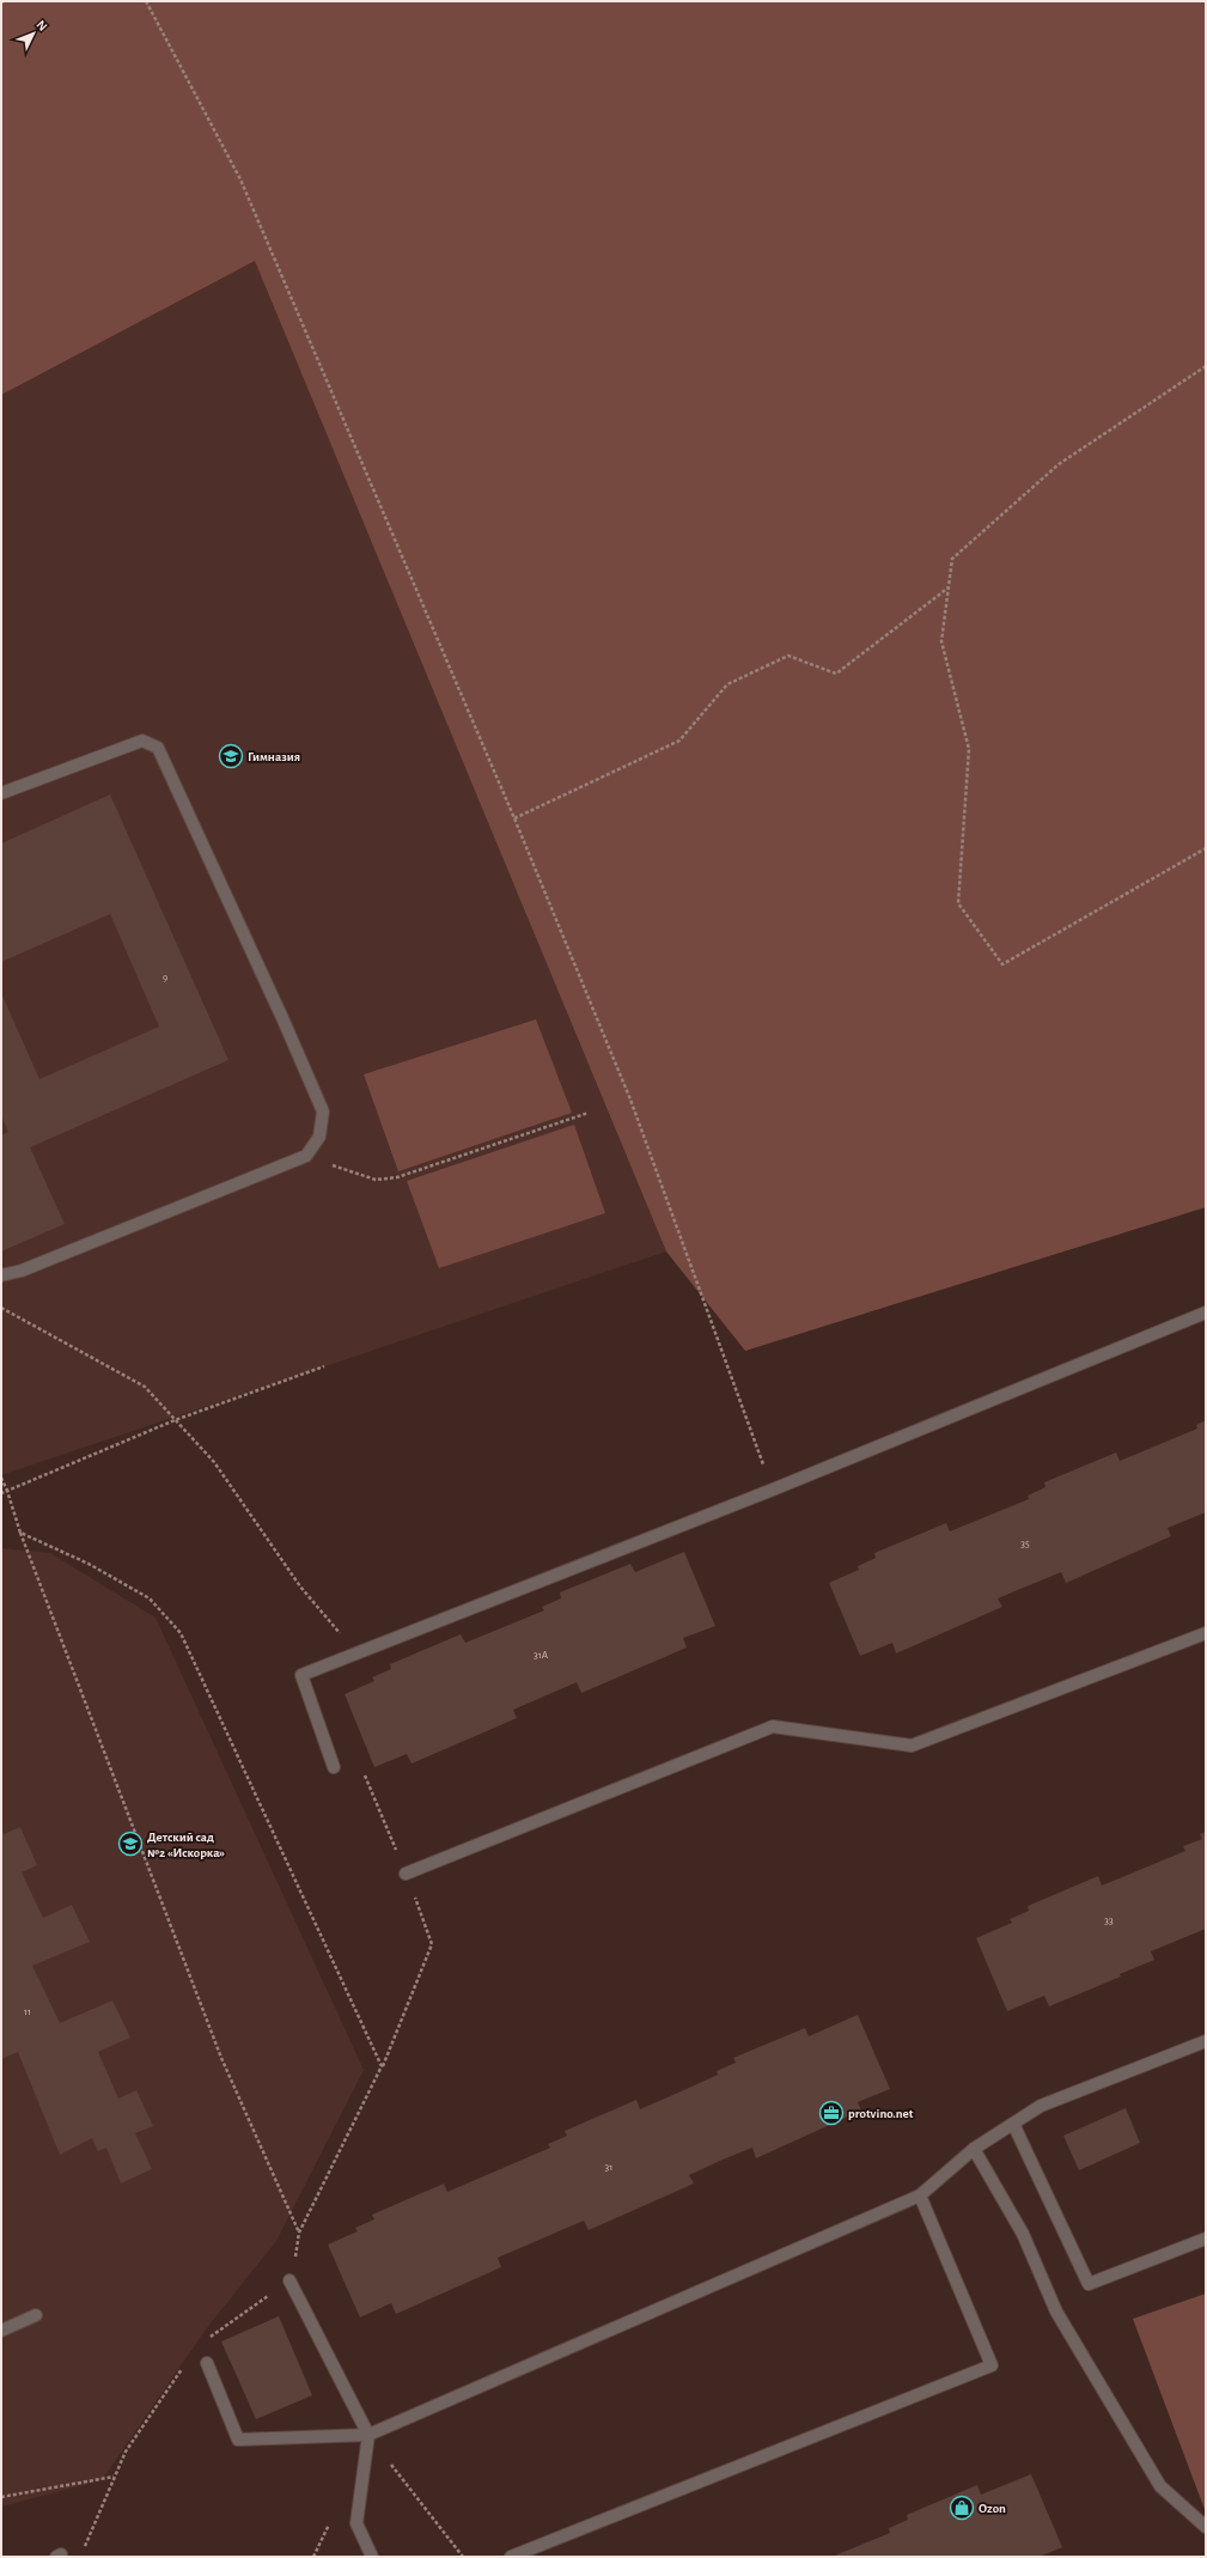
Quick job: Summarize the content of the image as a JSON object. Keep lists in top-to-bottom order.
{
  "places": {
    "school or university": ["Гимназия", "Детcкий сад №2 «Искорка»"],
    "office": ["protvino.net"],
    "shop": ["Ozon"]
  },
  "house_numbers": [
    "9",
    "35",
    "31А",
    "33",
    "11",
    "31"
  ],
  "north": "top right"
}
